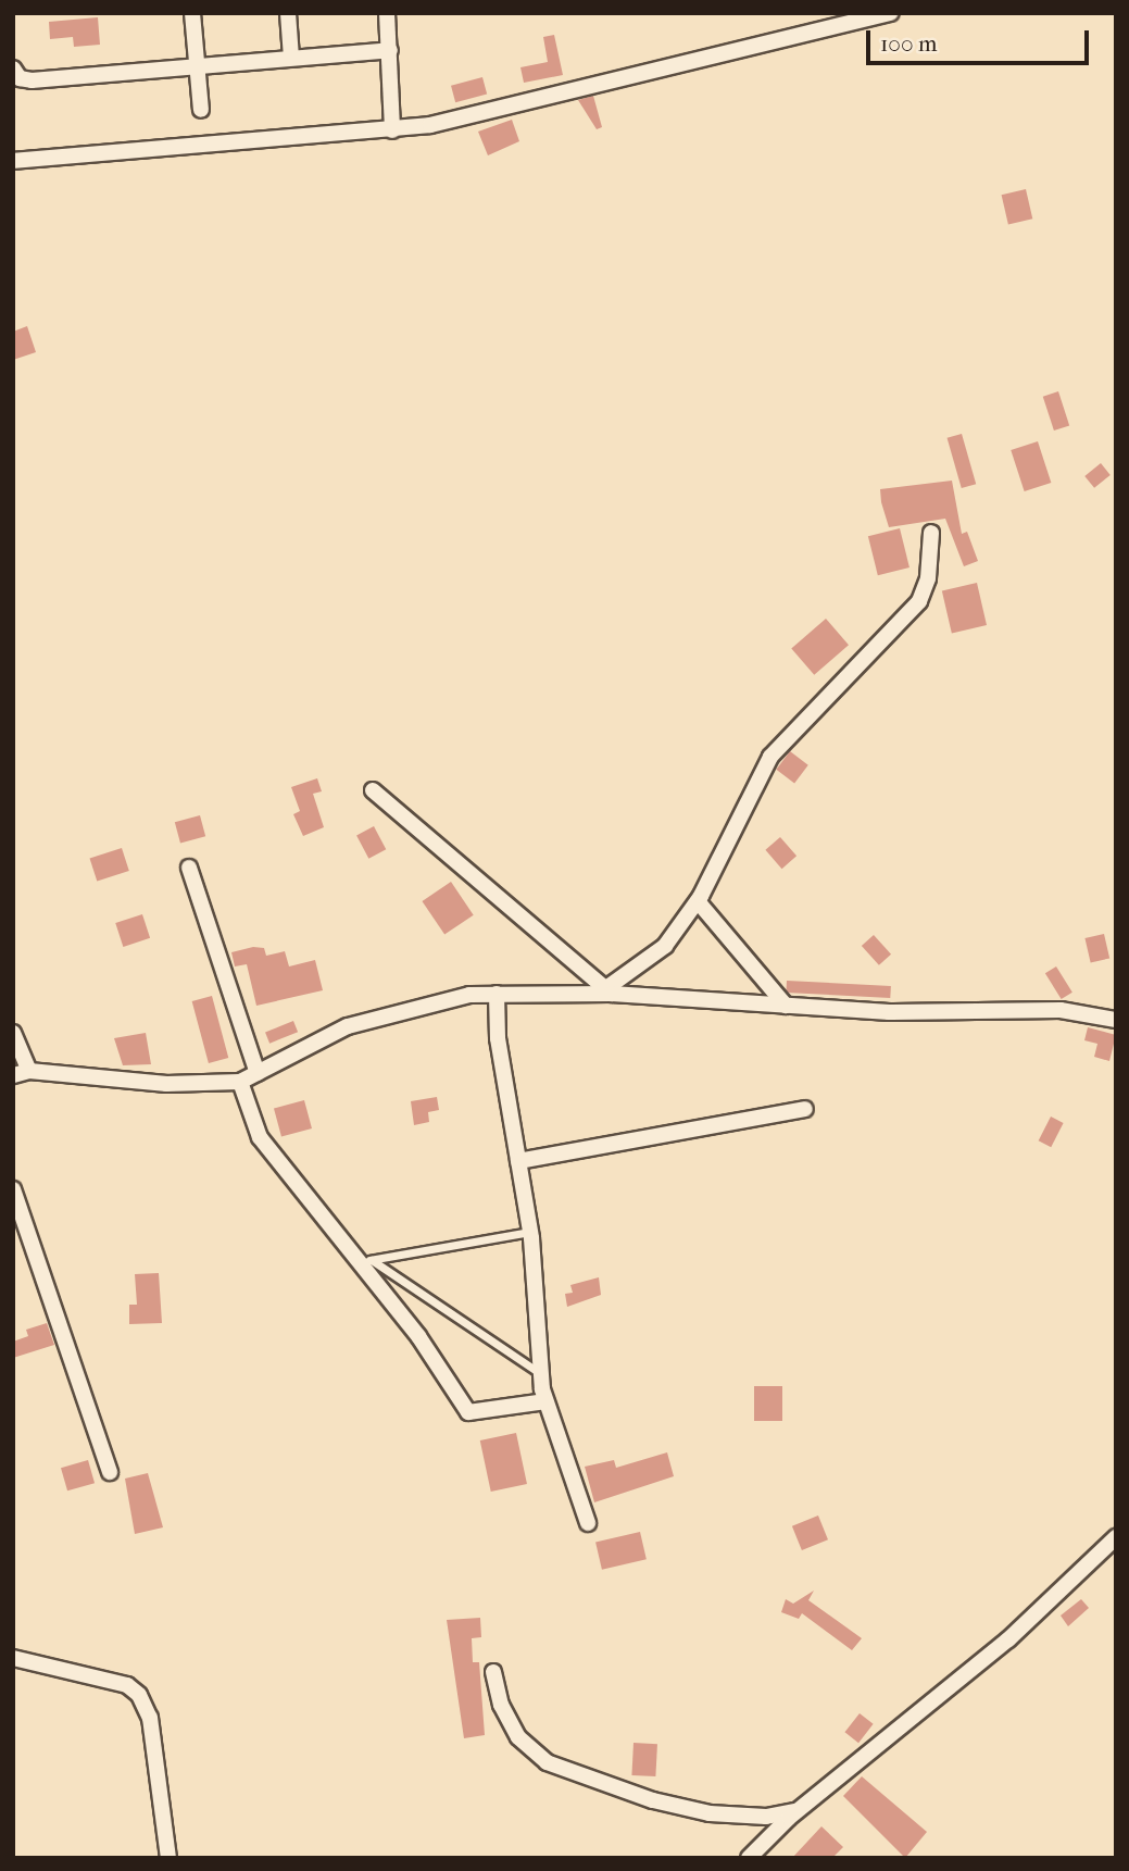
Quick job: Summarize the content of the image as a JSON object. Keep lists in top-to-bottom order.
{
  "scale_bar": "100 m"
}
